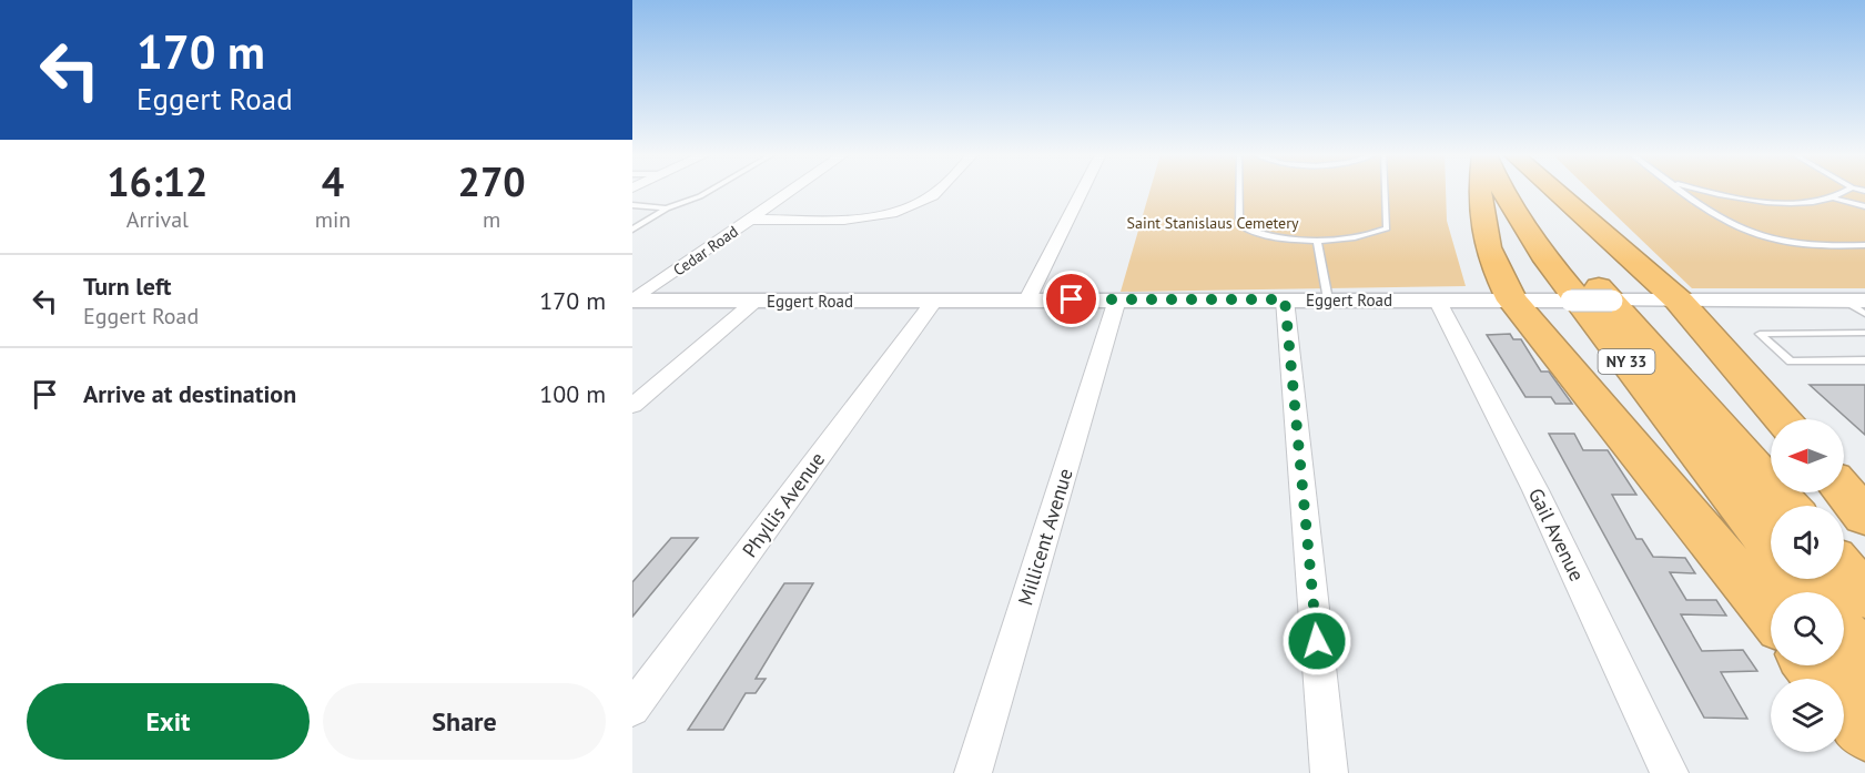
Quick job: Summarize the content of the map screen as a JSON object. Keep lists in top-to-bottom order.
{
  "streets": {
    "highway": ["NY 33"],
    "street": [
      "Cedar Road",
      "Eggert Road",
      "Phyllis Avenue",
      "Gail Avenue",
      "Millicent Avenue"
    ]
  },
  "crossings": [
    ["Cedar Road", "Eggert Road"],
    ["Eggert Road", "Phyllis Avenue"],
    ["Eggert Road", "Gail Avenue"],
    ["Eggert Road", "Millicent Avenue"]
  ],
  "parks": ["Saint Stanislaus Cemetery"],
  "north": "left",
  "page": {
    "turn": ["170 m", "Eggert Road"],
    "eta": [
      "16:12",
      "Arrival",
      "4",
      "min",
      "270",
      "m"
    ],
    "list": [
      {
        "name": "Turn left",
        "note": "Eggert Road",
        "value": "170 m"
      },
      {
        "name": "Arrive at destination",
        "value": "100 m"
      }
    ],
    "buttons": ["Exit", "Share"]
  }
}
